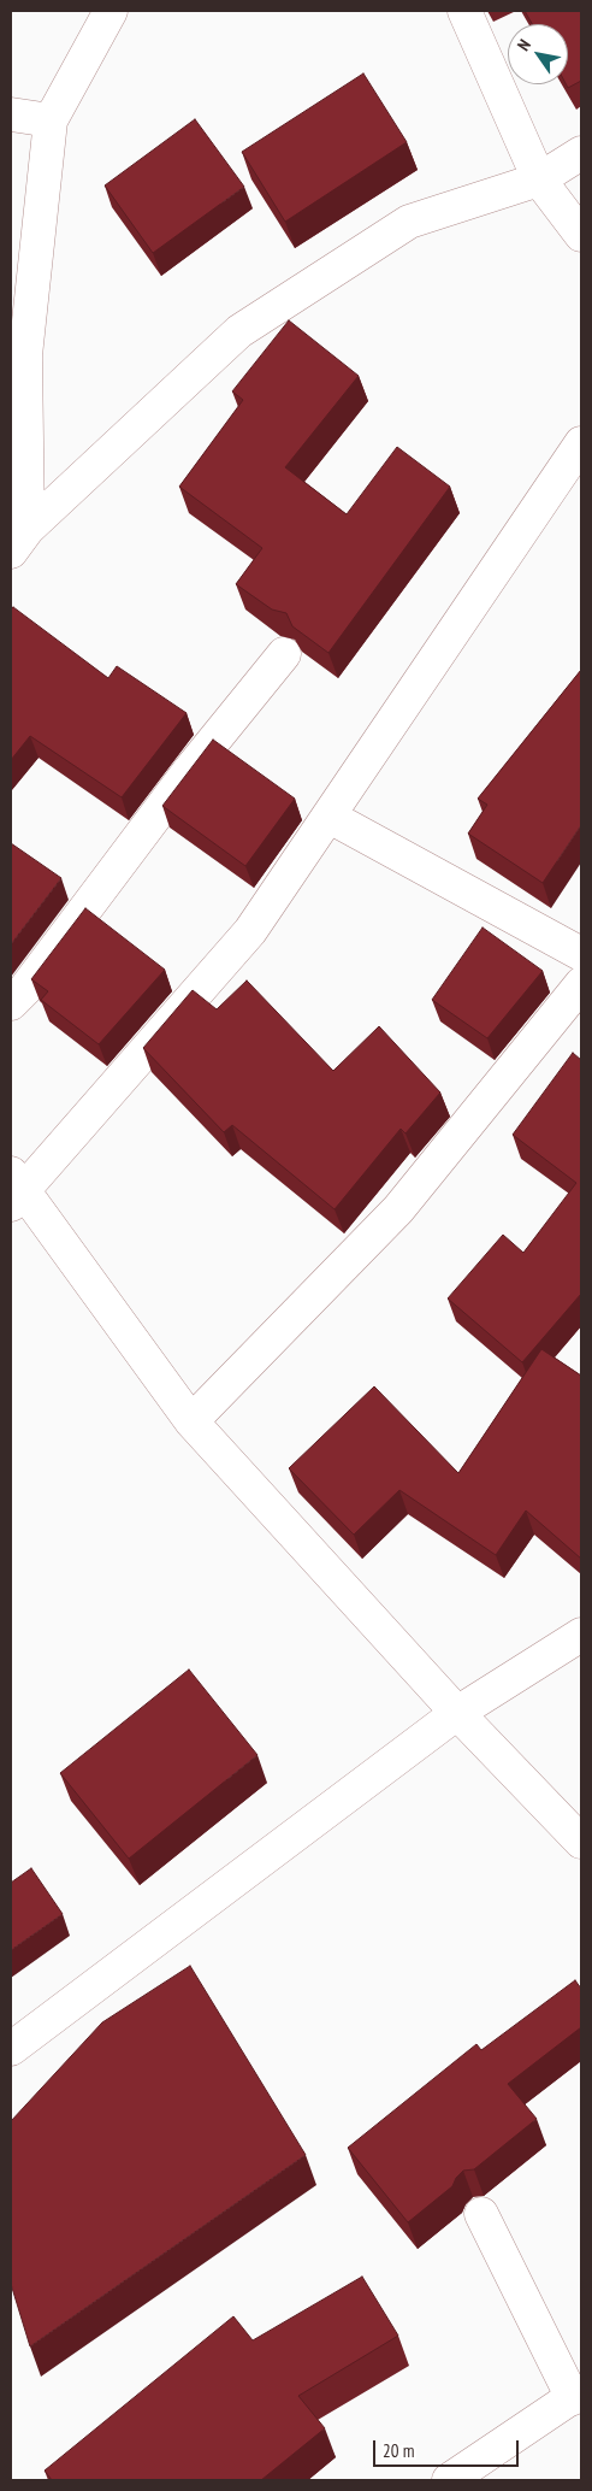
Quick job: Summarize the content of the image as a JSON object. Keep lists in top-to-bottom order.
{
  "scale_bar": "20 m",
  "north": "top left"
}
